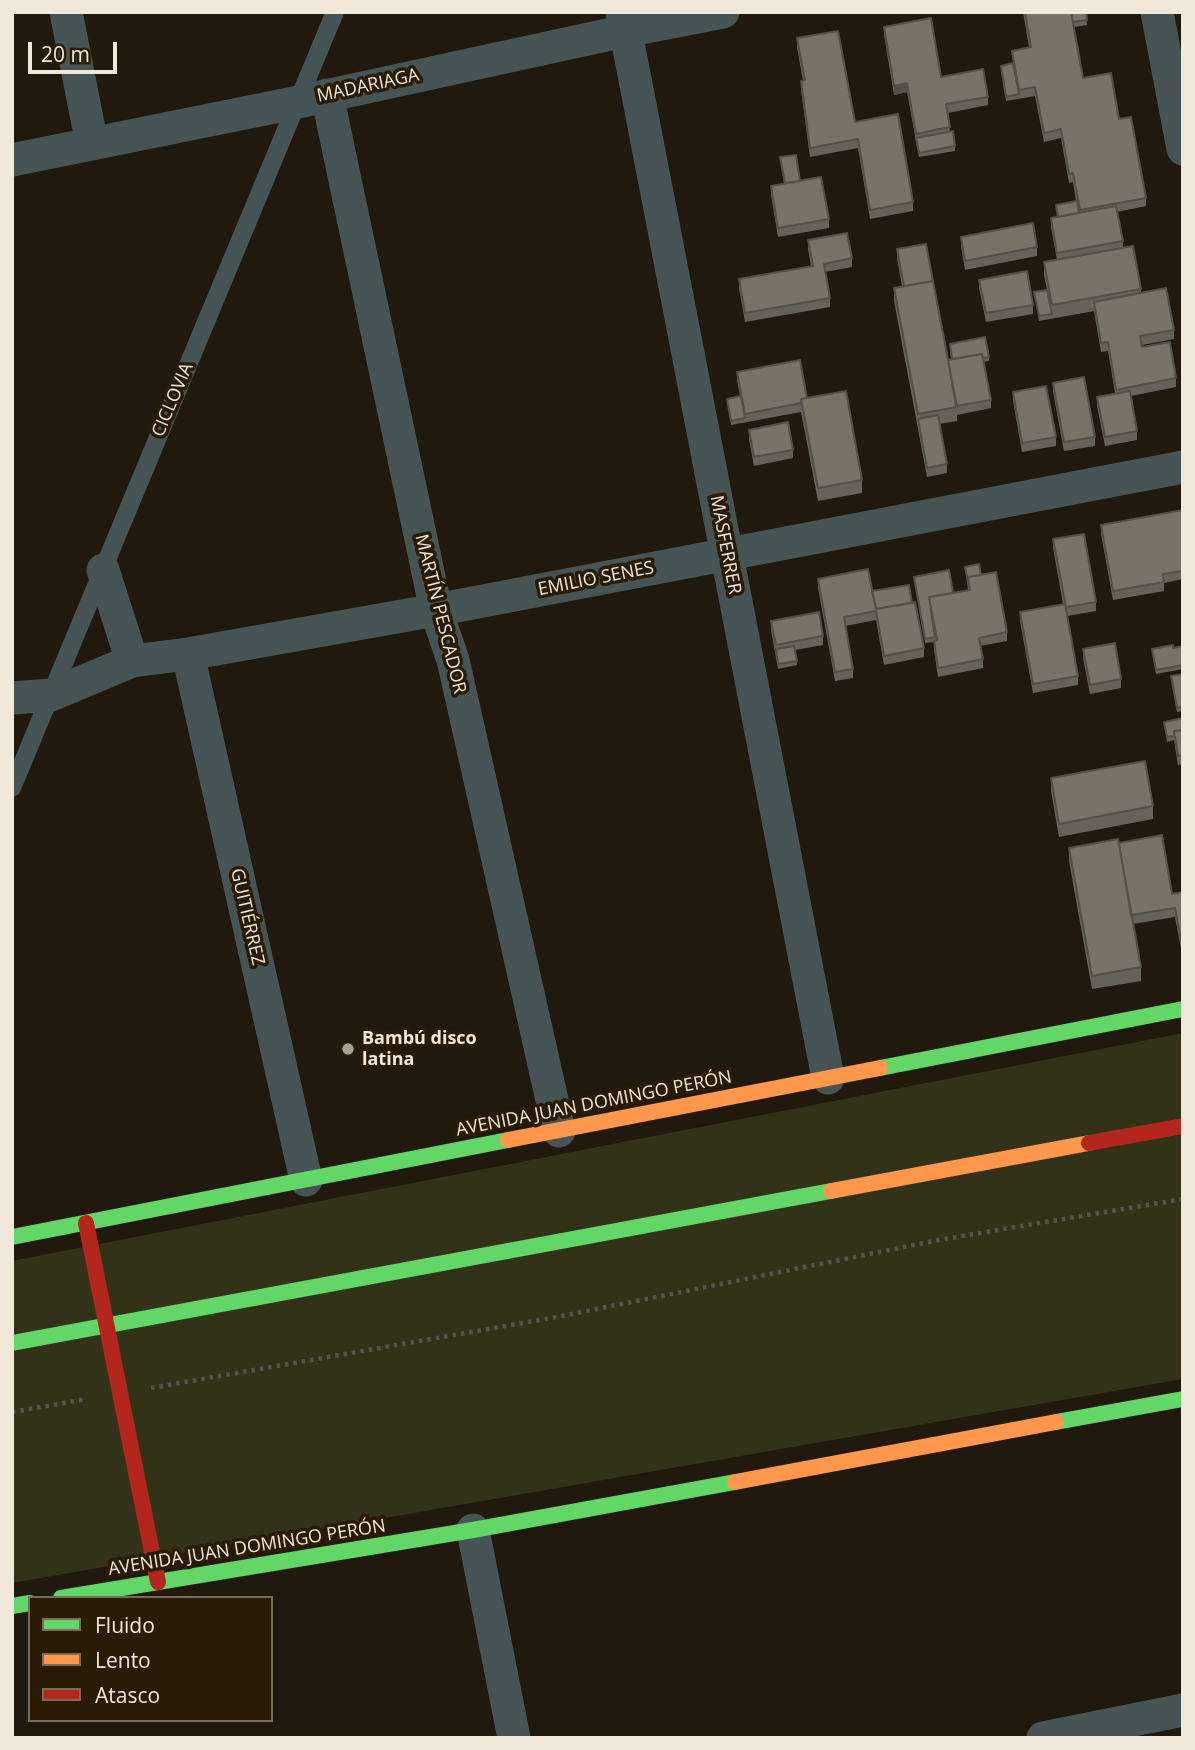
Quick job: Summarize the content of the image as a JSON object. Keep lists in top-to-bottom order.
{
  "streets": {
    "main road": ["AVENIDA JUAN DOMINGO PERÓN"],
    "street": [
      "MADARIAGA",
      "MASFERRER",
      "EMILIO SENES",
      "MARTÍN PESCADOR",
      "GUITIÉRREZ"
    ],
    "lane": ["CICLOVIA"]
  },
  "crossings": [
    ["MADARIAGA", "CICLOVIA"],
    ["MADARIAGA", "MASFERRER"],
    ["MADARIAGA", "MARTÍN PESCADOR"],
    ["CICLOVIA", "EMILIO SENES"],
    ["CICLOVIA", "MARTÍN PESCADOR"],
    ["MASFERRER", "EMILIO SENES"],
    ["MASFERRER", "AVENIDA JUAN DOMINGO PERÓN"],
    ["EMILIO SENES", "MARTÍN PESCADOR"],
    ["EMILIO SENES", "GUITIÉRREZ"],
    ["MARTÍN PESCADOR", "AVENIDA JUAN DOMINGO PERÓN"],
    ["GUITIÉRREZ", "AVENIDA JUAN DOMINGO PERÓN"]
  ],
  "places": ["Bambú disco latina"],
  "legend": ["Fluido", "Lento", "Atasco"],
  "scale_bar": "20 m"
}
